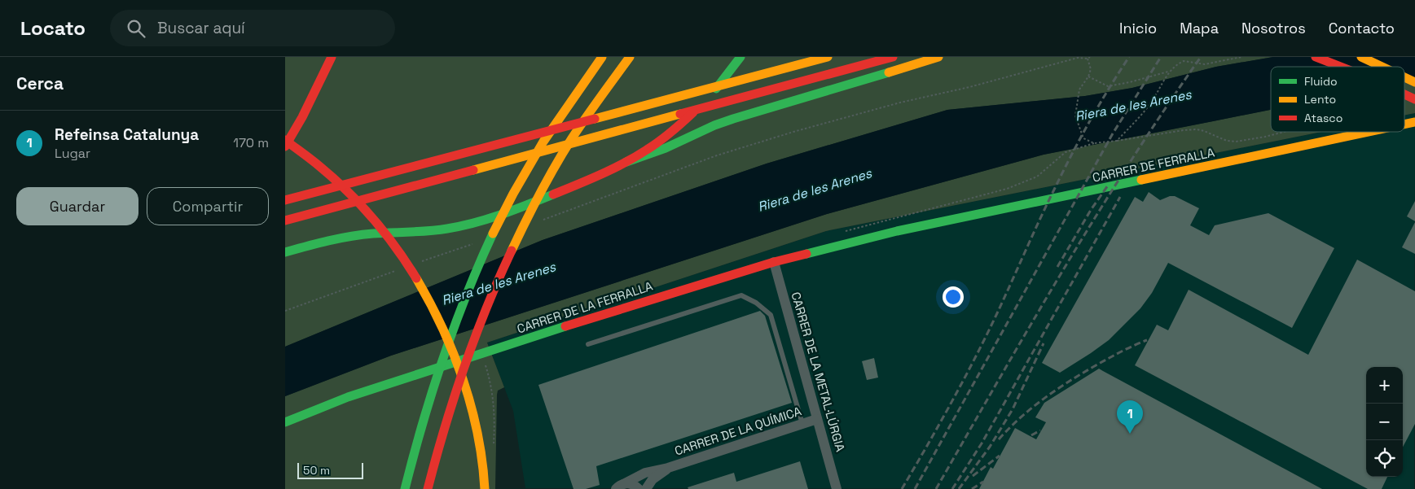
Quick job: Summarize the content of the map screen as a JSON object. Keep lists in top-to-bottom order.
{
  "streets": {
    "main road": ["CARRER DE FERRALLA", "CARRER DE LA FERRALLA"],
    "street": ["CARRER DE LA METAL·LÚRGIA", "CARRER DE LA QUÍMICA"]
  },
  "crossings": [
    ["CARRER DE FERRALLA", "CARRER DE LA FERRALLA"],
    ["CARRER DE LA FERRALLA", "CARRER DE LA METAL·LÚRGIA"],
    ["CARRER DE LA METAL·LÚRGIA", "CARRER DE LA QUÍMICA"]
  ],
  "water": ["Riera de les Arenes"],
  "legend": ["Fluido", "Lento", "Atasco"],
  "scale_bar": "50 m",
  "page": {
    "header": "Locato",
    "search": "Buscar aquí",
    "nav": [
      "Inicio",
      "Mapa",
      "Nosotros",
      "Contacto"
    ],
    "heading": "Cerca",
    "list": [
      {
        "mark": "1",
        "name": "Refeinsa Catalunya",
        "note": "Lugar",
        "value": "170 m"
      }
    ],
    "buttons": ["Guardar", "Compartir"],
    "map_buttons": ["+", "−"],
    "pins": "1",
    "scale": "50 m"
  }
}
